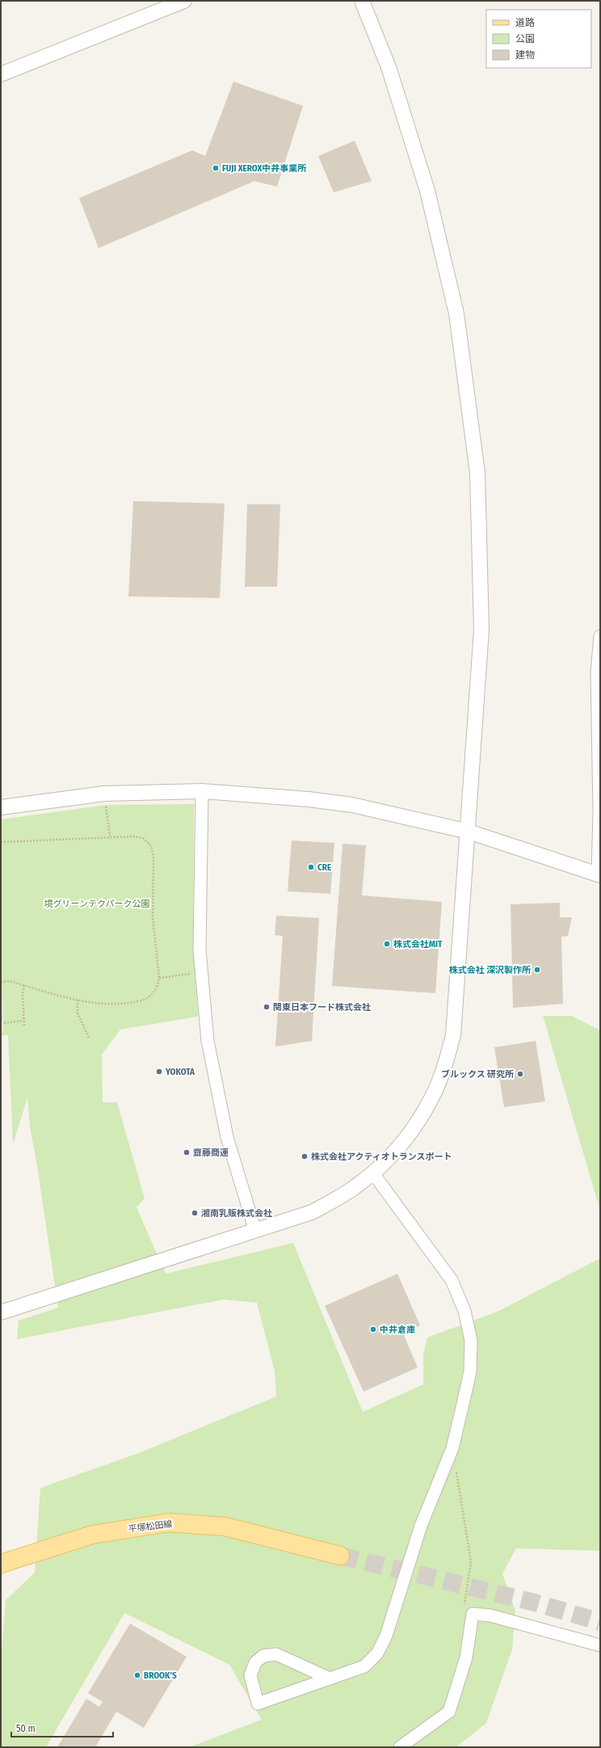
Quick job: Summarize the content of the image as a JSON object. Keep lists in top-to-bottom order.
{
  "streets": {
    "main road": ["平塚松田線"]
  },
  "parks": ["境グリーンテクパーク公園"],
  "places": [
    "FUJI XEROX中井事業所",
    "CRE",
    "株式会社MIT",
    "株式会社 深沢製作所",
    "関東日本フード株式会社",
    "YOKOTA",
    "ブルックス 研究所",
    "齋藤商運",
    "株式会社アクティオトランスポート",
    "湘南乳販株式会社",
    "中井倉庫",
    "BROOK'S"
  ],
  "legend": ["道路", "公園", "建物"],
  "scale_bar": "50 m"
}
